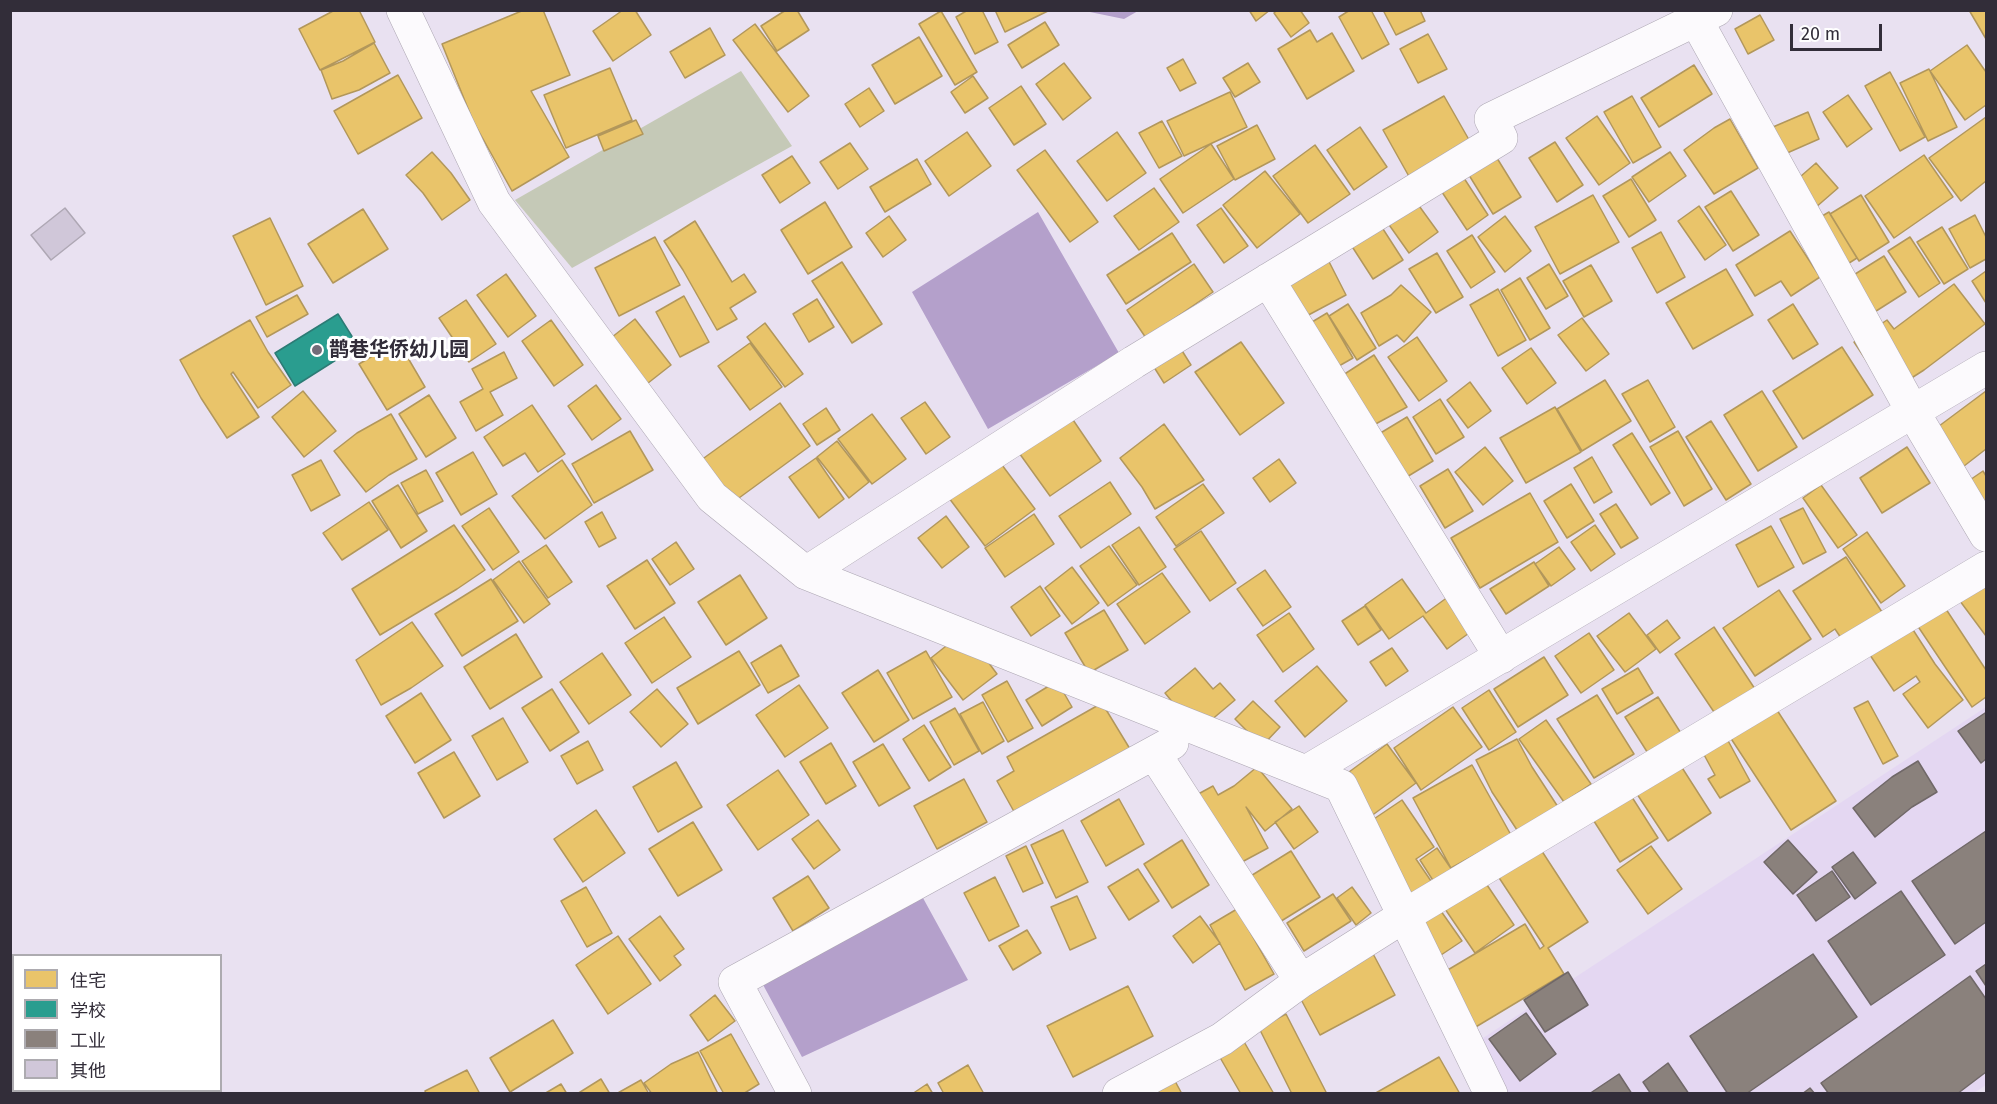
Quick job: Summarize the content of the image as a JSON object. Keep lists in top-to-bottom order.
{
  "places": ["鹊巷华侨幼儿园"],
  "legend": [
    "住宅",
    "学校",
    "工业",
    "其他"
  ],
  "scale_bar": "20 m"
}
